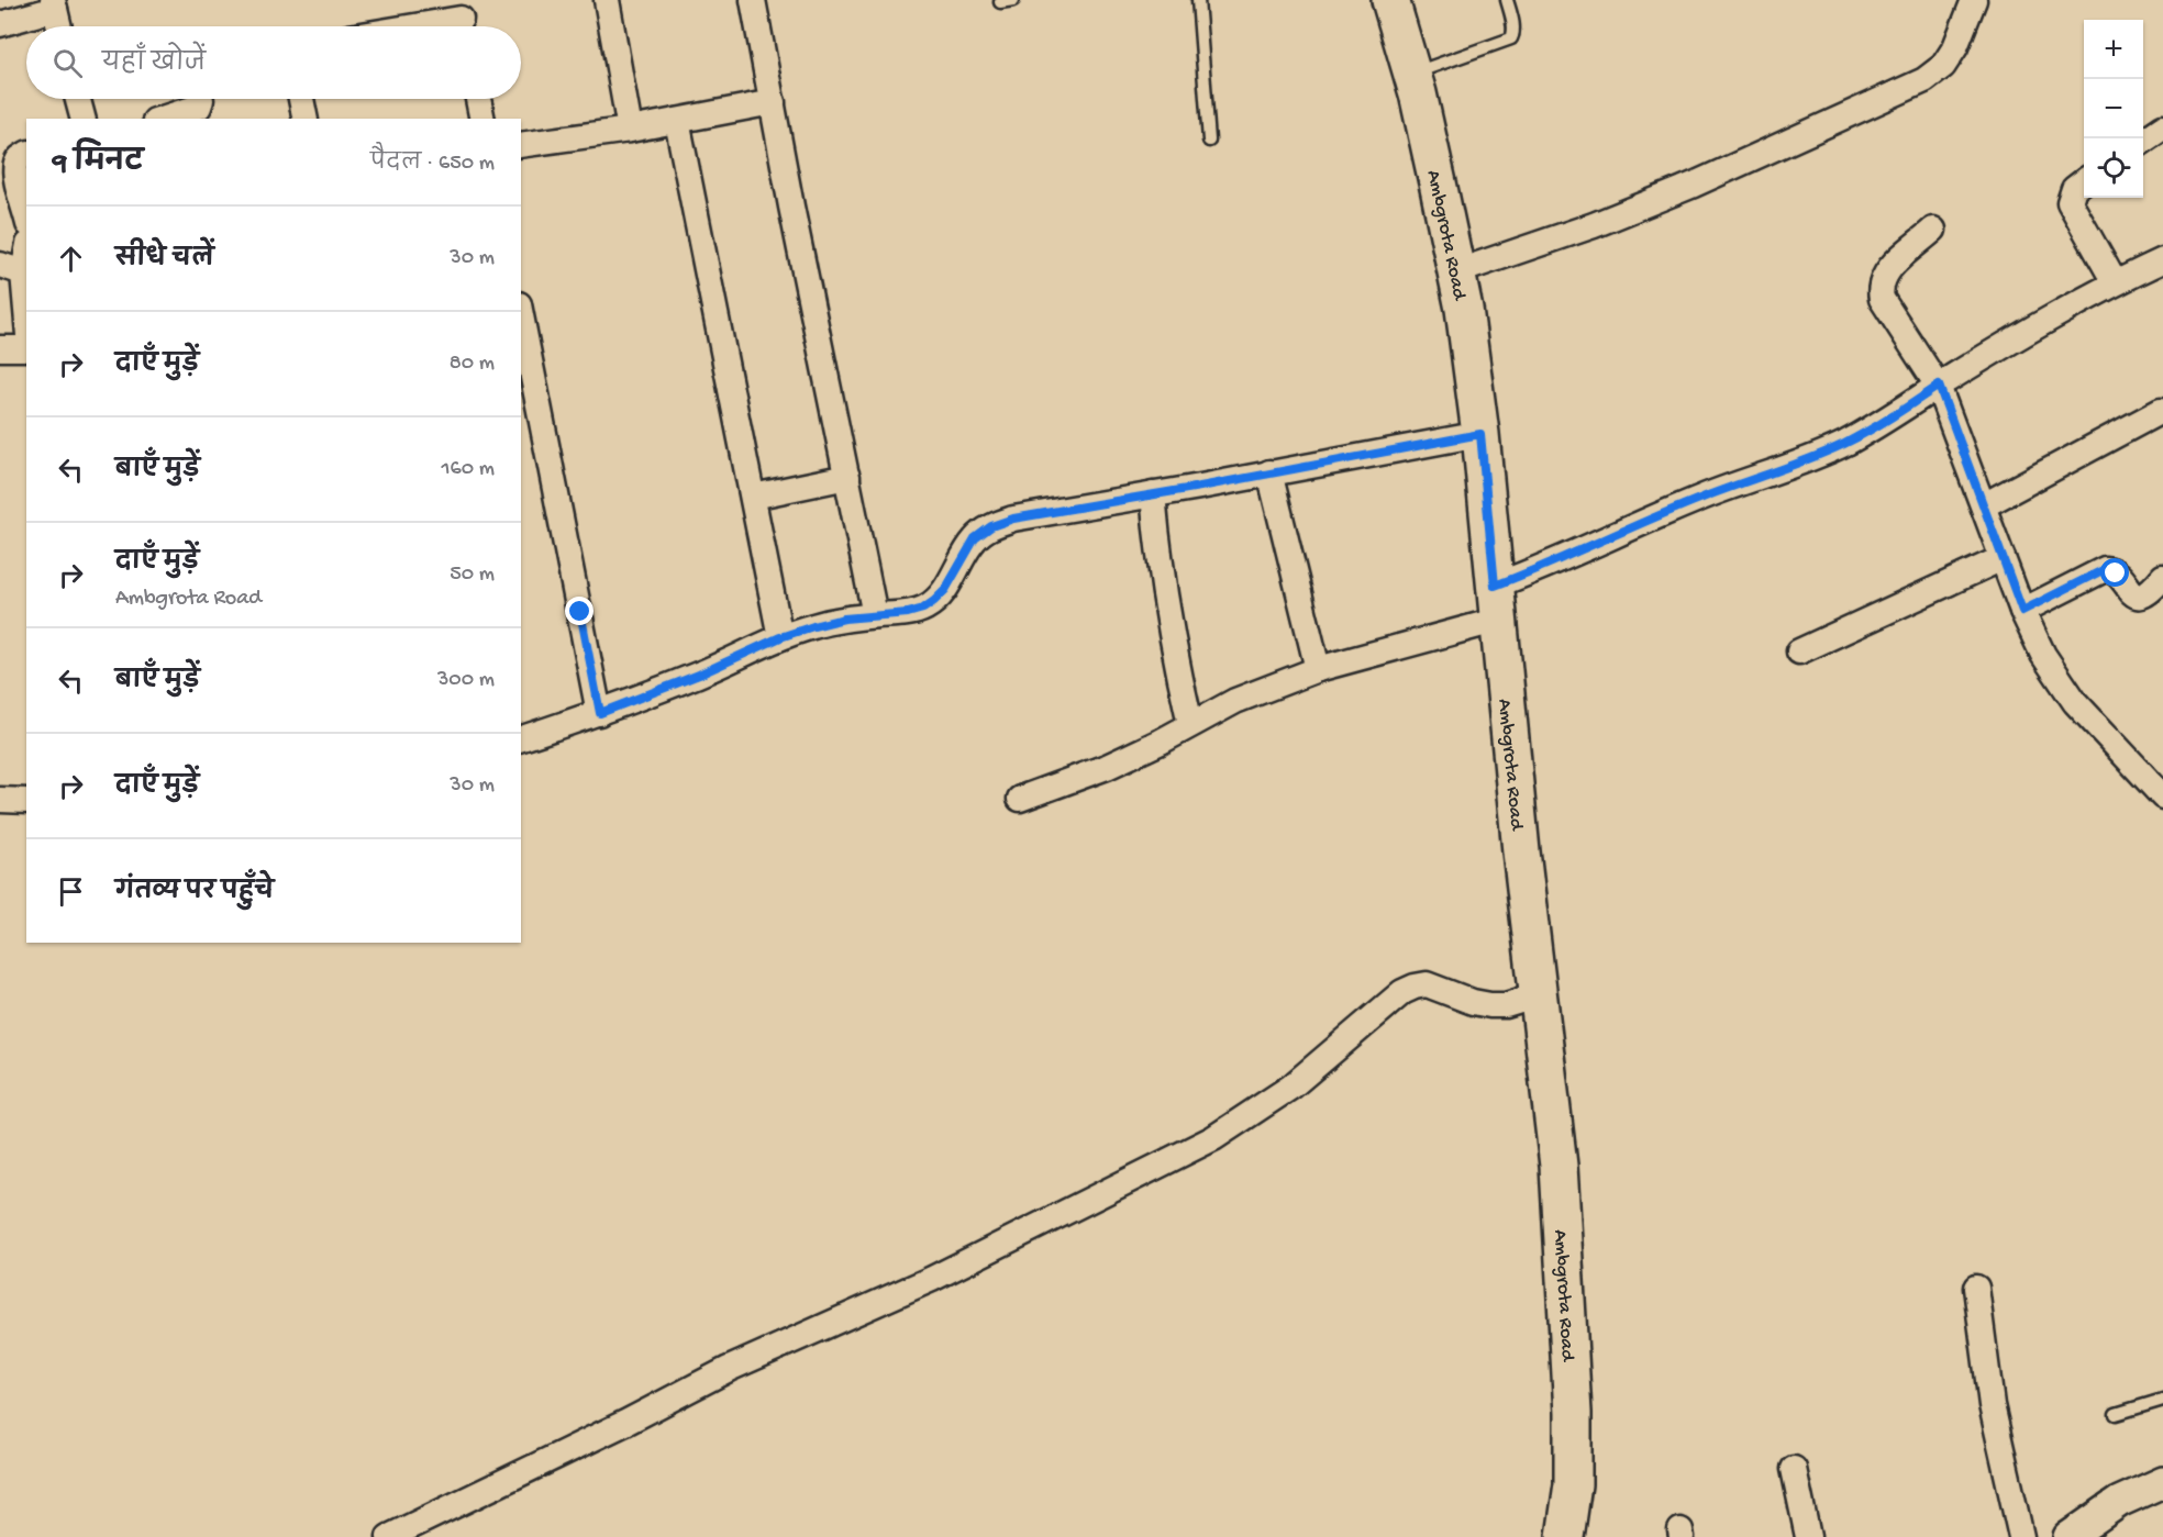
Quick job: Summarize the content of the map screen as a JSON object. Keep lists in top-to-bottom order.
{
  "streets": {
    "main road": ["Ambgrota Road"]
  },
  "page": {
    "map_buttons": ["+", "−"],
    "search": "यहाँ खोजें",
    "heading": ["9 मिनट", "पैदल · 650 m"],
    "list": [
      ["सीधे चलें", "30 m"],
      ["दाएँ मुड़ें", "80 m"],
      ["बाएँ मुड़ें", "160 m"],
      ["दाएँ मुड़ें", "Ambgrota Road", "50 m"],
      ["बाएँ मुड़ें", "300 m"],
      ["दाएँ मुड़ें", "30 m"],
      "गंतव्य पर पहुँचे"
    ]
  }
}
